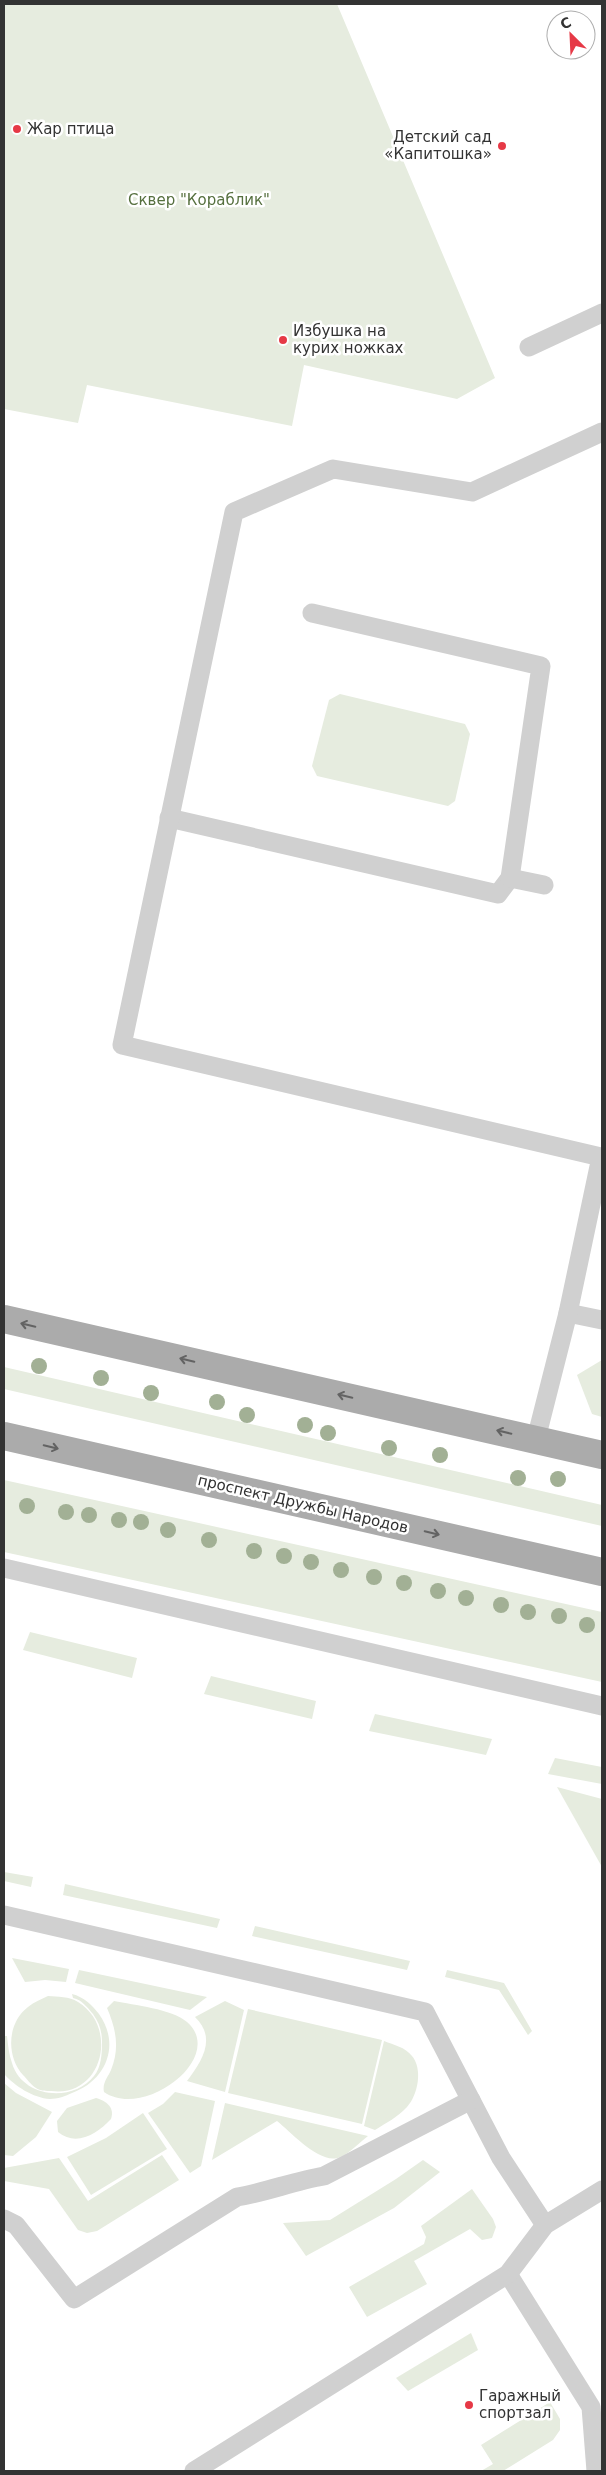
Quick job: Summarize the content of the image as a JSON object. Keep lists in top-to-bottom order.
{
  "streets": {
    "main road": ["проспект Дружбы Народов"]
  },
  "parks": ["Сквер \"Кораблик\""],
  "places": [
    "Жар птица",
    "Детский сад «Капитошка»",
    "Избушка на курих ножках",
    "Гаражный спортзал"
  ],
  "north": "top left"
}
